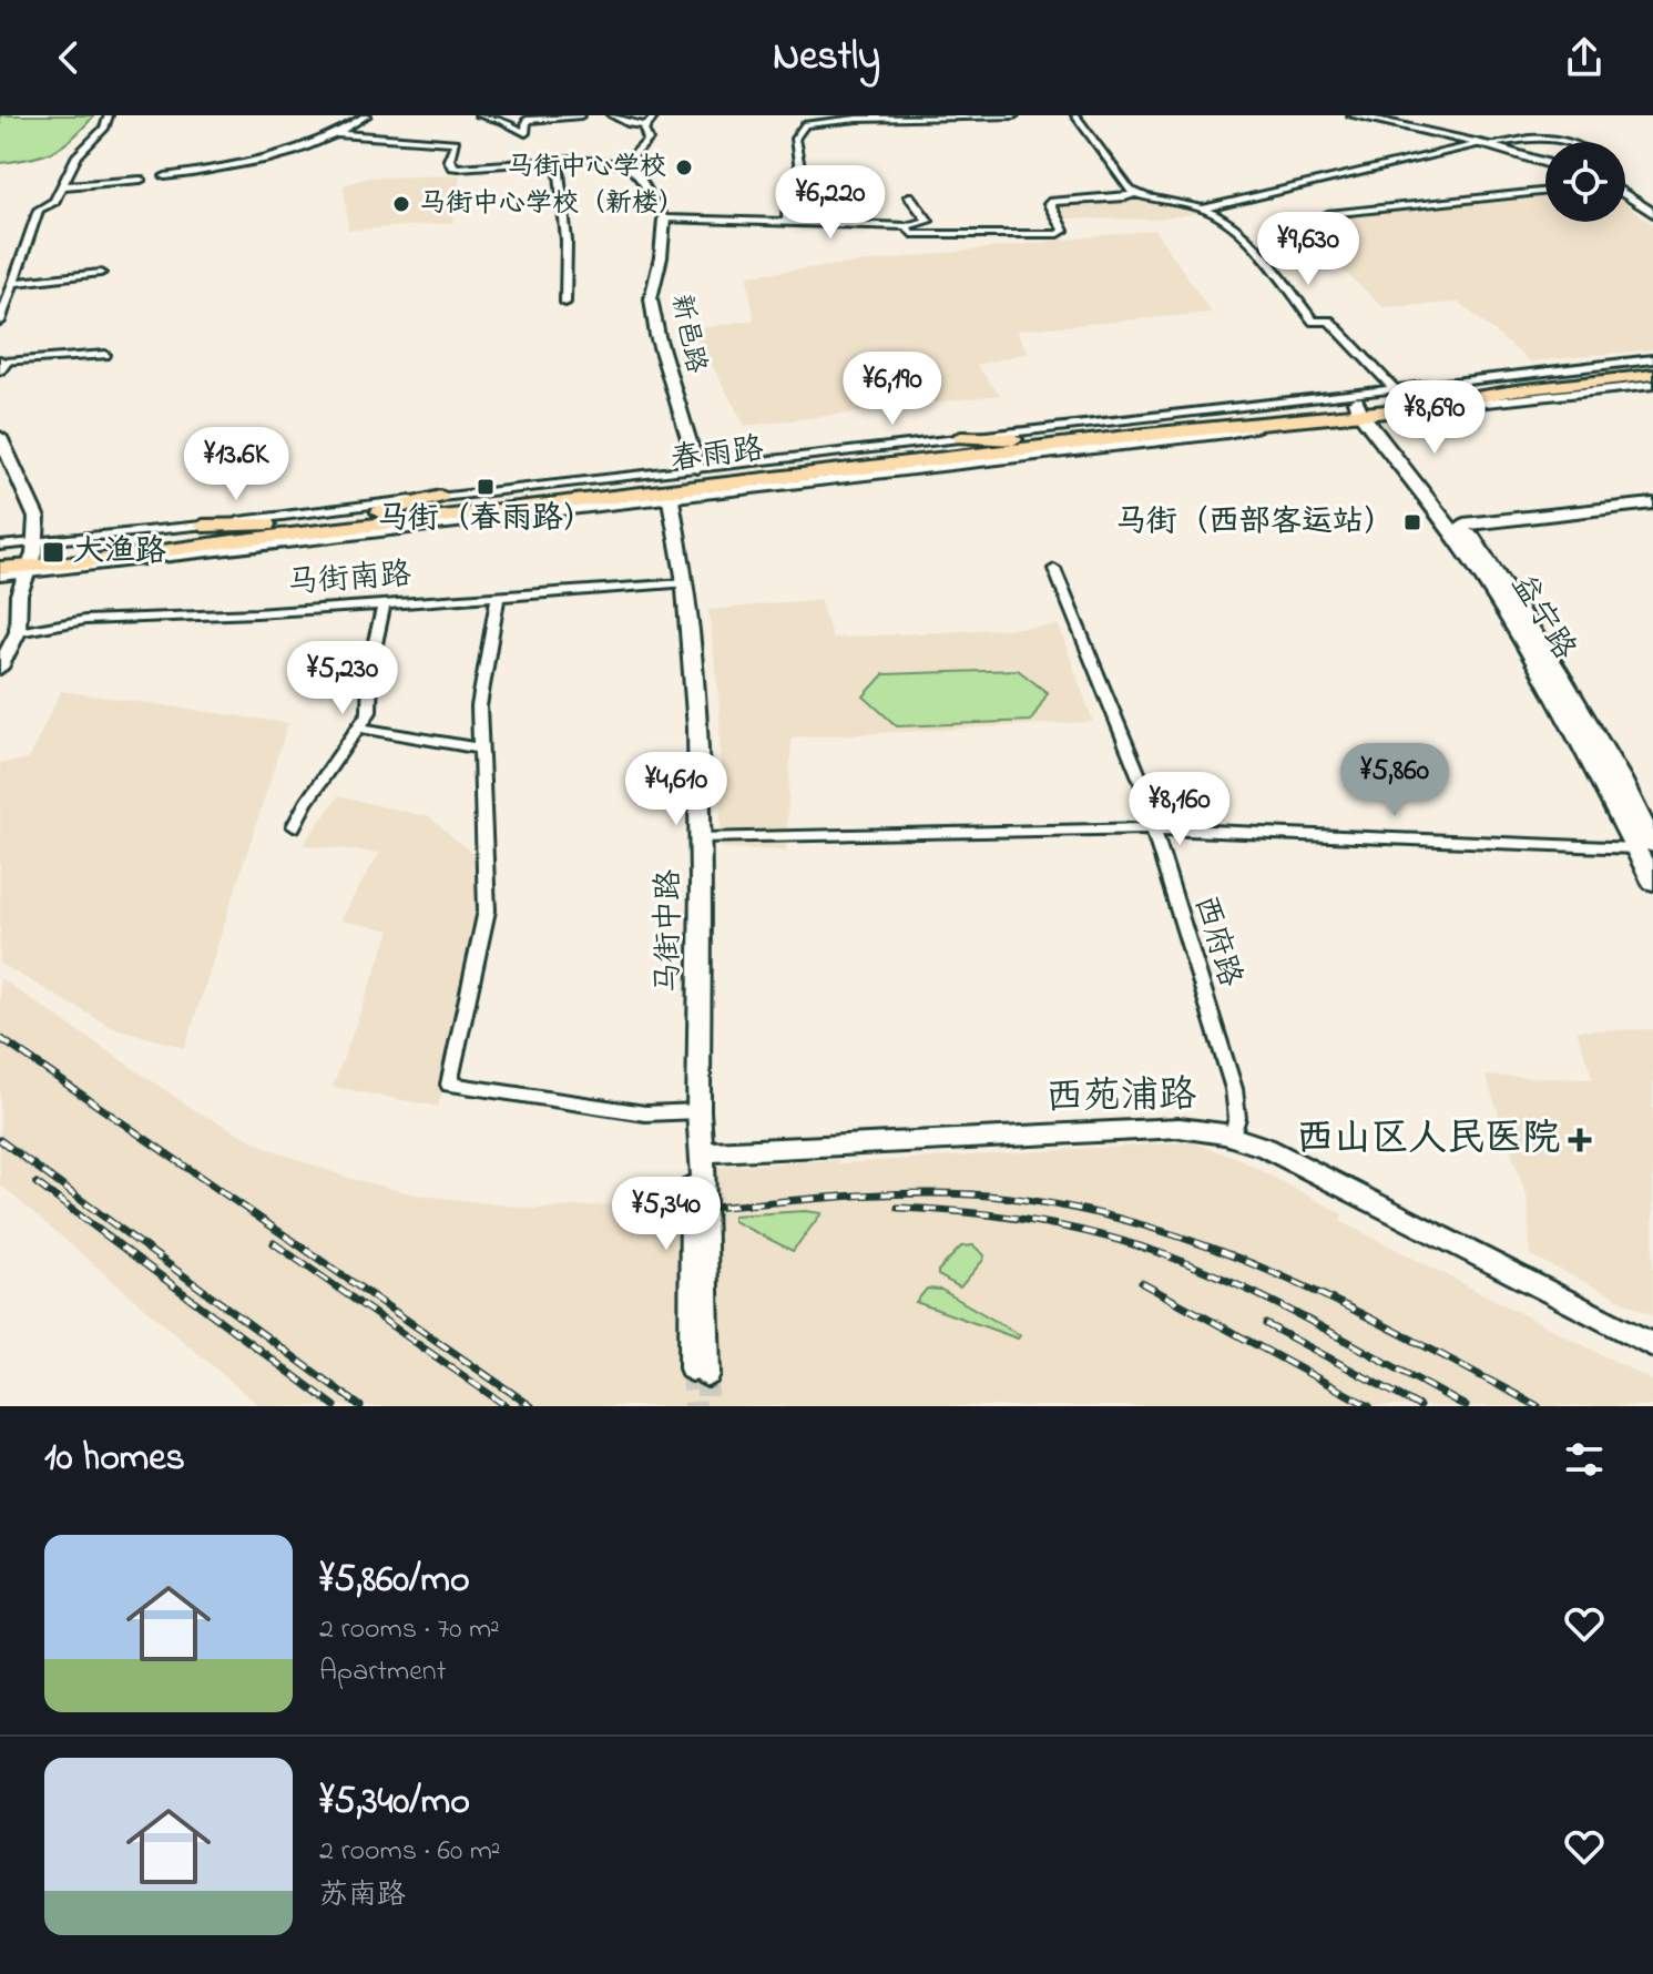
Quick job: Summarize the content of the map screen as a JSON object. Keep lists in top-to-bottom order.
{
  "streets": {
    "main road": ["春雨路", "益宁路"],
    "street": [
      "新邑路",
      "马街南路",
      "马街中路",
      "西府路",
      "西苑浦路"
    ]
  },
  "crossings": [
    ["春雨路", "益宁路"],
    ["马街南路", "马街中路"],
    ["马街中路", "西苑浦路"],
    ["西府路", "西苑浦路"]
  ],
  "places": {
    "other": ["马街中心学校", "马街中心学校（新楼）"],
    "transit": ["马街（春雨路）", "马街（西部客运站）", "大渔路"],
    "health": ["西山区人民医院"]
  },
  "page": {
    "header": "Nestly",
    "price": [
      "¥6,220",
      "¥9,630",
      "¥6,190",
      "¥8,690",
      "¥13.6K",
      "¥5,230",
      "¥5,860",
      "¥4,610",
      "¥8,160",
      "¥5,340"
    ],
    "heading": "10 homes",
    "list": [
      {
        "name": "¥5,860/mo",
        "note": "2 rooms · 70 m² · Apartment"
      },
      {
        "name": "¥5,340/mo",
        "note": "2 rooms · 60 m² · 苏南路"
      }
    ]
  }
}
